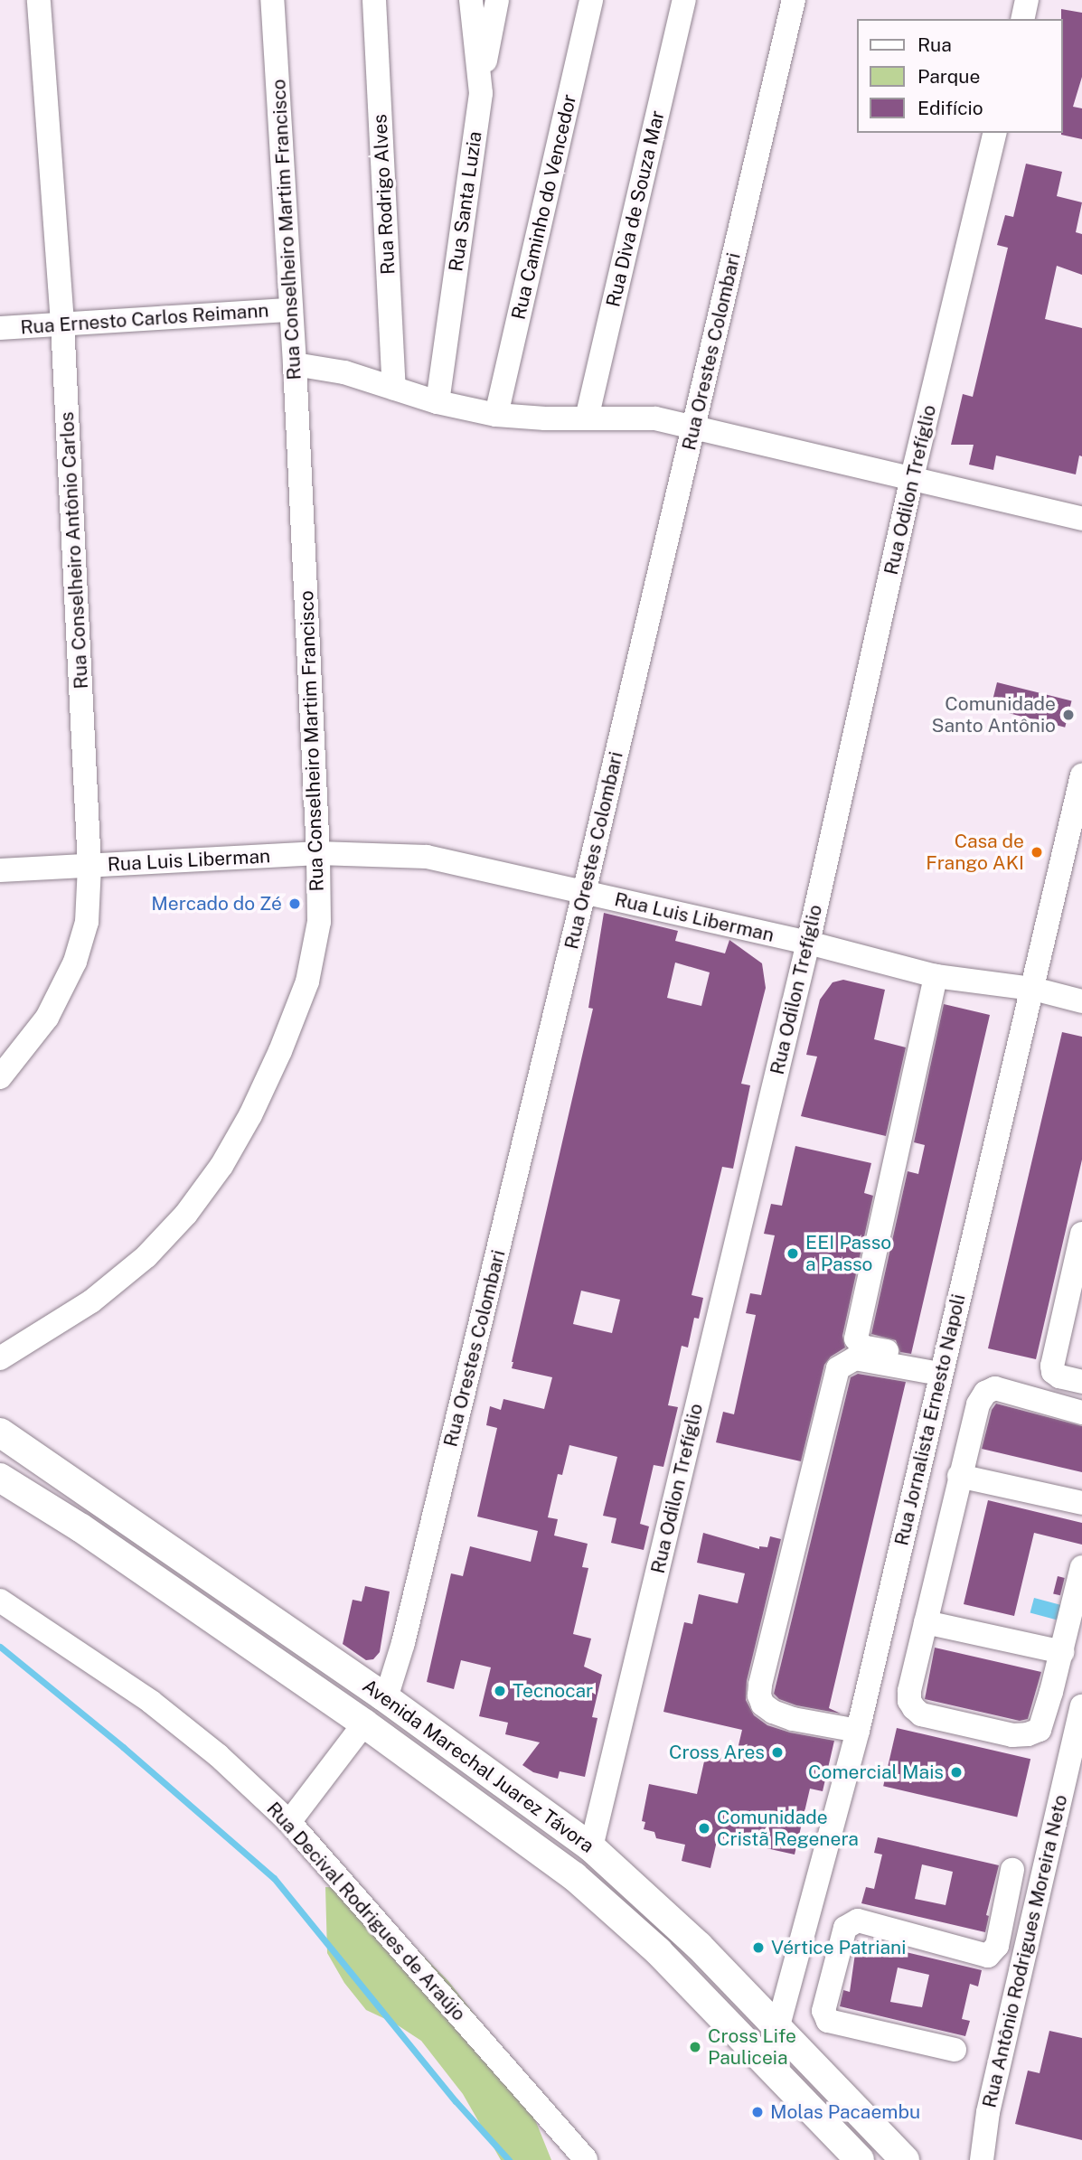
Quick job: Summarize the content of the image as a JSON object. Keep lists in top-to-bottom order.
{
  "streets": {
    "street": [
      "Rua Rodrigo Alves",
      "Rua Santa Luzia",
      "Rua Caminho do Vencedor",
      "Rua Diva de Souza Mar",
      "Rua Conselheiro Martim Francisco",
      "Rua Ernesto Carlos Reimann",
      "Rua Orestes Colombari",
      "Rua Odilon Trefíglio",
      "Rua Conselheiro Antônio Carlos",
      "Rua Luis Liberman",
      "Rua Jornalista Ernesto Napoli",
      "Avenida Marechal Juarez Távora",
      "Rua Decival Rodrigues de Araújo",
      "Rua Antônio Rodrigues Moreira Neto"
    ]
  },
  "crossings": [
    ["Rua Conselheiro Martim Francisco", "Rua Ernesto Carlos Reimann"],
    ["Rua Conselheiro Martim Francisco", "Rua Luis Liberman"],
    ["Rua Ernesto Carlos Reimann", "Rua Conselheiro Antônio Carlos"],
    ["Rua Orestes Colombari", "Rua Luis Liberman"],
    ["Rua Orestes Colombari", "Avenida Marechal Juarez Távora"],
    ["Rua Odilon Trefíglio", "Rua Luis Liberman"],
    ["Rua Odilon Trefíglio", "Avenida Marechal Juarez Távora"],
    ["Rua Conselheiro Antônio Carlos", "Rua Luis Liberman"],
    ["Rua Luis Liberman", "Rua Jornalista Ernesto Napoli"],
    ["Rua Jornalista Ernesto Napoli", "Avenida Marechal Juarez Távora"]
  ],
  "places": [
    "Comunidade Santo Antônio",
    "Casa de Frango AKI",
    "Mercado do Zé",
    "EEI Passo a Passo",
    "Tecnocar",
    "Cross Ares",
    "Comercial Mais",
    "Comunidade Cristã Regenera",
    "Vértice Patriani",
    "Cross Life Pauliceia",
    "Molas Pacaembu"
  ],
  "legend": ["Rua", "Parque", "Edifício"]
}
